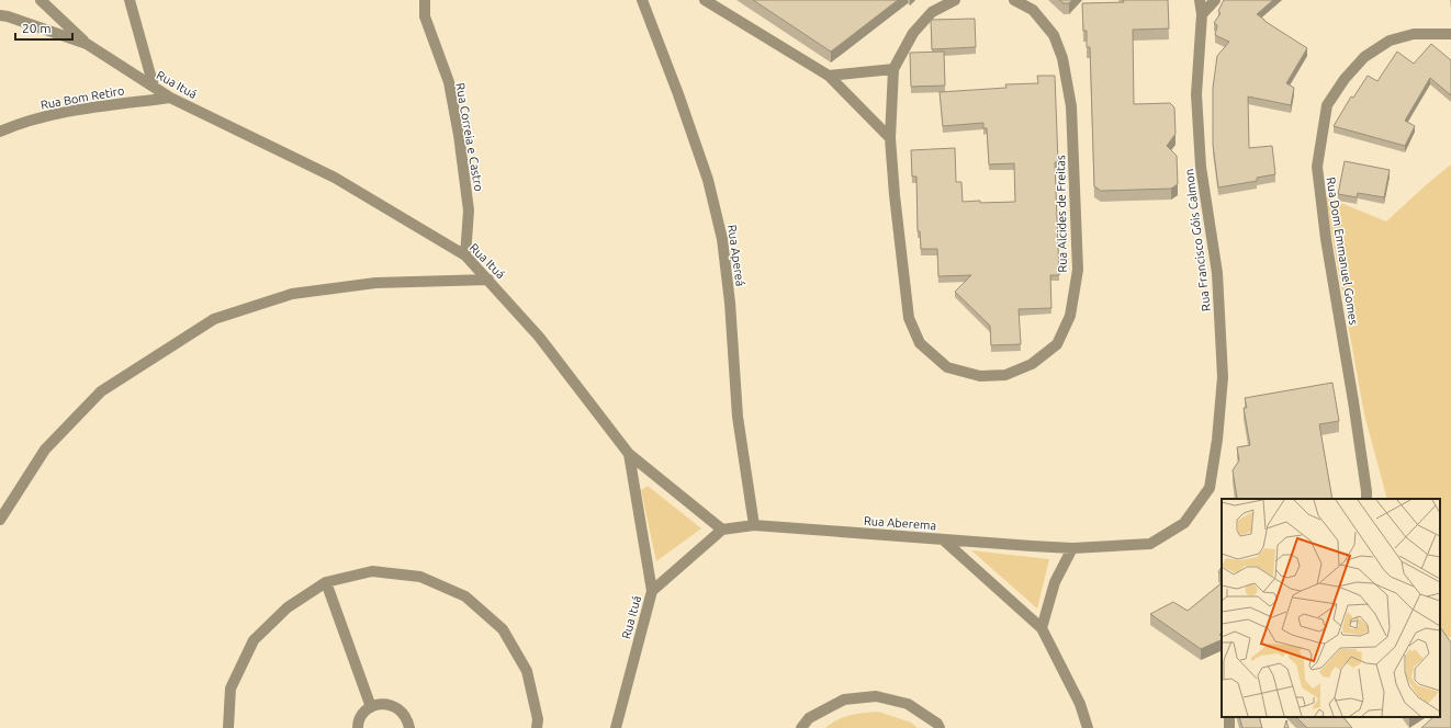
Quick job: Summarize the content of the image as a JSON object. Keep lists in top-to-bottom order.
{
  "streets": {
    "street": [
      "Rua Ituá",
      "Rua Bom Retiro",
      "Rua Correia e Castro",
      "Rua Alcides de Freitas",
      "Rua Francisco Góis Calmon",
      "Rua Dom Emmanuel Gomes",
      "Rua Apereá",
      "Rua Aberema"
    ]
  },
  "crossings": [
    ["Rua Ituá", "Rua Bom Retiro"],
    ["Rua Ituá", "Rua Correia e Castro"],
    ["Rua Francisco Góis Calmon", "Rua Aberema"],
    ["Rua Apereá", "Rua Aberema"]
  ],
  "scale_bar": "20 m"
}
